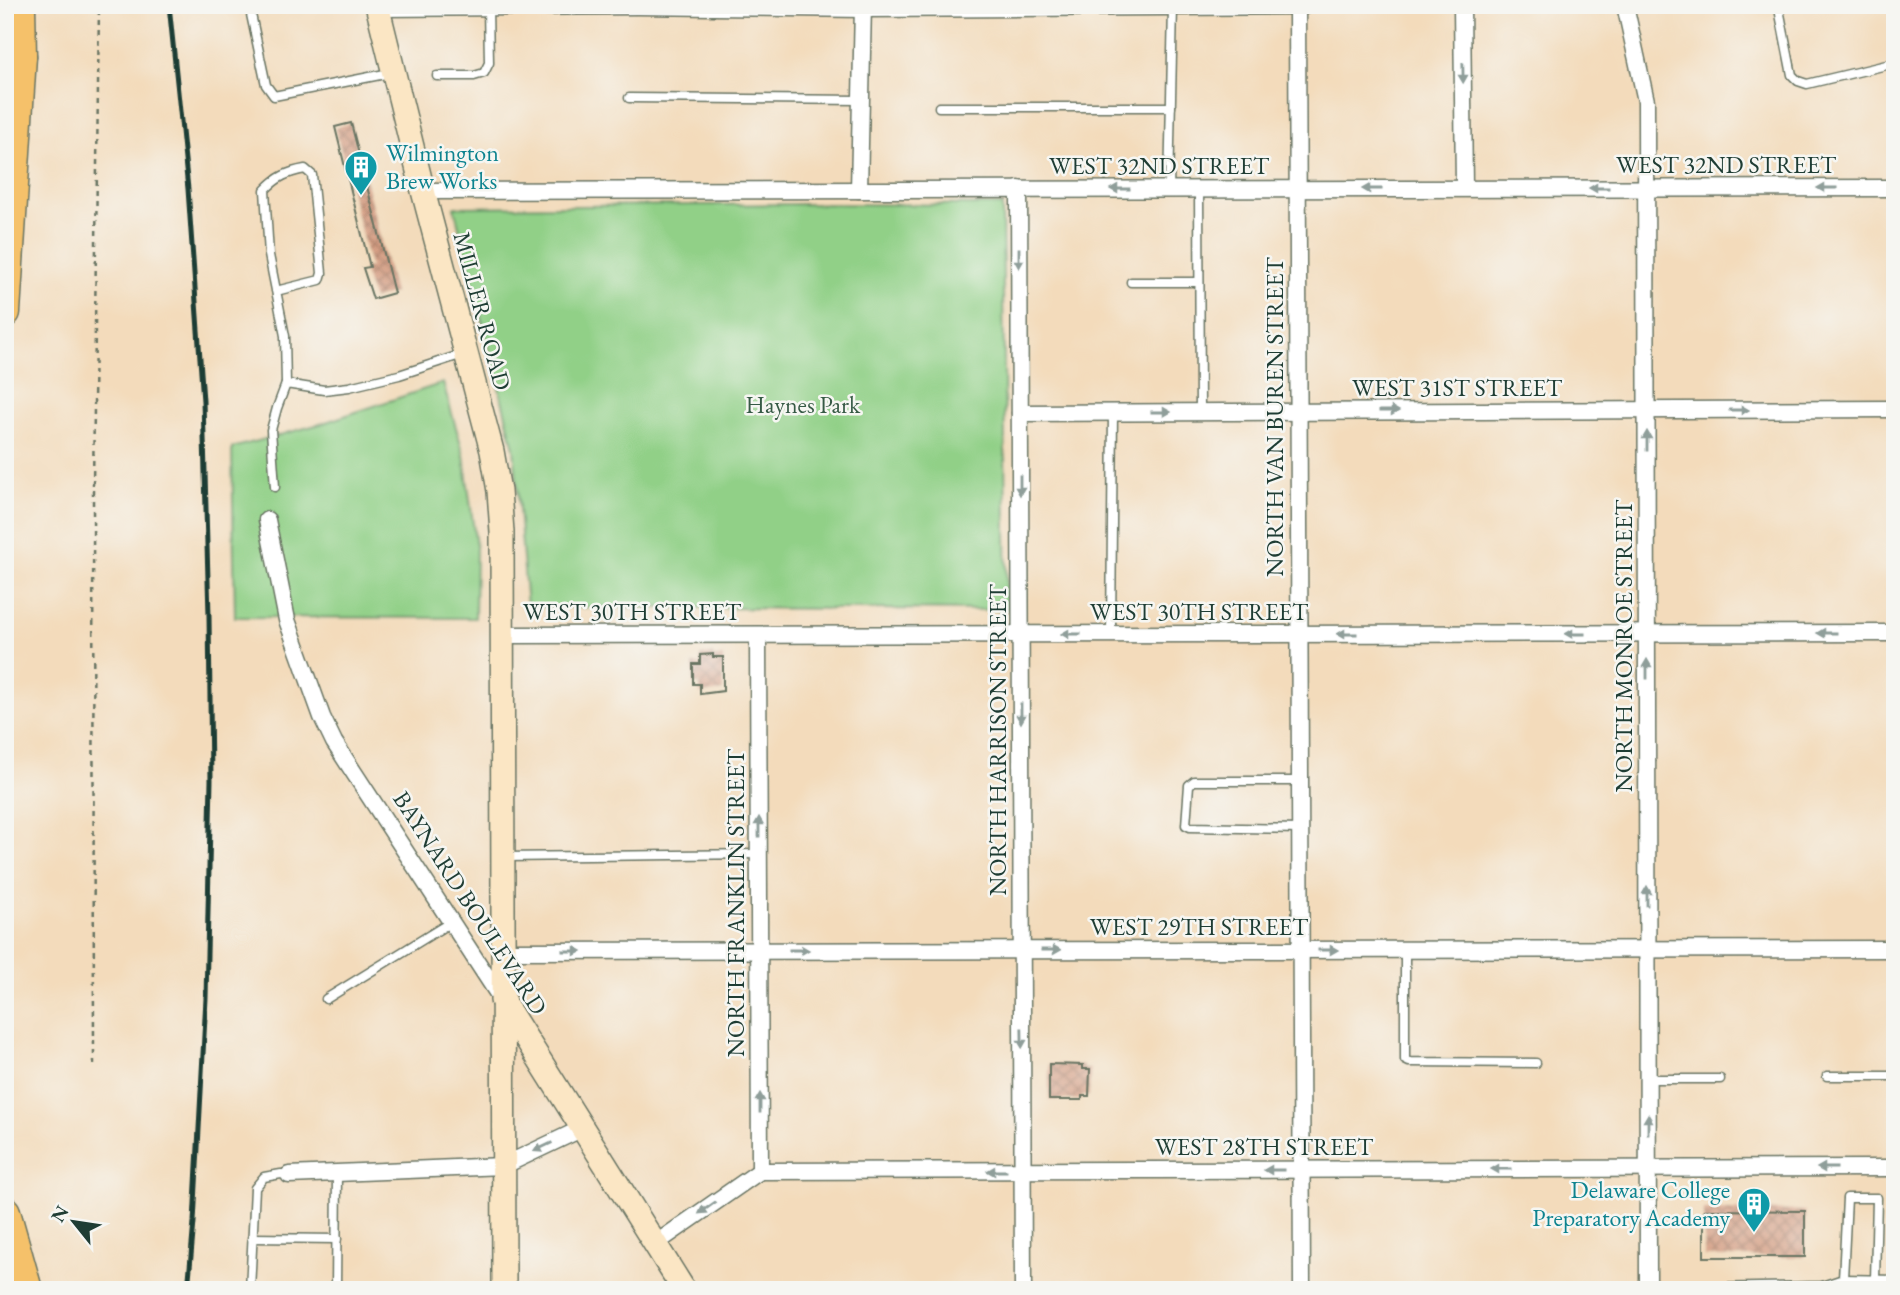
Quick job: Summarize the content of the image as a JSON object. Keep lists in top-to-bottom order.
{
  "streets": {
    "street": [
      "WEST 32ND STREET",
      "MILLER ROAD",
      "WEST 31ST STREET",
      "NORTH VAN BUREN STREET",
      "WEST 30TH STREET",
      "NORTH MONROE STREET",
      "NORTH HARRISON STREET",
      "BAYNARD BOULEVARD",
      "NORTH FRANKLIN STREET",
      "WEST 29TH STREET",
      "WEST 28TH STREET"
    ]
  },
  "crossings": [
    ["WEST 32ND STREET", "MILLER ROAD"],
    ["WEST 32ND STREET", "NORTH VAN BUREN STREET"],
    ["WEST 32ND STREET", "NORTH MONROE STREET"],
    ["WEST 32ND STREET", "NORTH HARRISON STREET"],
    ["MILLER ROAD", "WEST 30TH STREET"],
    ["MILLER ROAD", "BAYNARD BOULEVARD"],
    ["MILLER ROAD", "WEST 29TH STREET"],
    ["WEST 31ST STREET", "NORTH VAN BUREN STREET"],
    ["WEST 31ST STREET", "NORTH MONROE STREET"],
    ["WEST 31ST STREET", "NORTH HARRISON STREET"],
    ["NORTH VAN BUREN STREET", "WEST 30TH STREET"],
    ["NORTH VAN BUREN STREET", "WEST 29TH STREET"],
    ["NORTH VAN BUREN STREET", "WEST 28TH STREET"],
    ["WEST 30TH STREET", "NORTH MONROE STREET"],
    ["WEST 30TH STREET", "NORTH HARRISON STREET"],
    ["WEST 30TH STREET", "NORTH FRANKLIN STREET"],
    ["NORTH MONROE STREET", "WEST 29TH STREET"],
    ["NORTH MONROE STREET", "WEST 28TH STREET"],
    ["NORTH HARRISON STREET", "WEST 29TH STREET"],
    ["NORTH HARRISON STREET", "WEST 28TH STREET"],
    ["NORTH FRANKLIN STREET", "WEST 29TH STREET"],
    ["NORTH FRANKLIN STREET", "WEST 28TH STREET"]
  ],
  "one_way": [
    "WEST 32ND STREET",
    "WEST 31ST STREET",
    "WEST 30TH STREET",
    "NORTH MONROE STREET",
    "NORTH HARRISON STREET",
    "NORTH FRANKLIN STREET",
    "WEST 29TH STREET",
    "WEST 28TH STREET"
  ],
  "parks": ["Haynes Park"],
  "places": {
    "building": ["Wilmington Brew Works", "Delaware College Preparatory Academy"]
  },
  "north": "top left"
}
